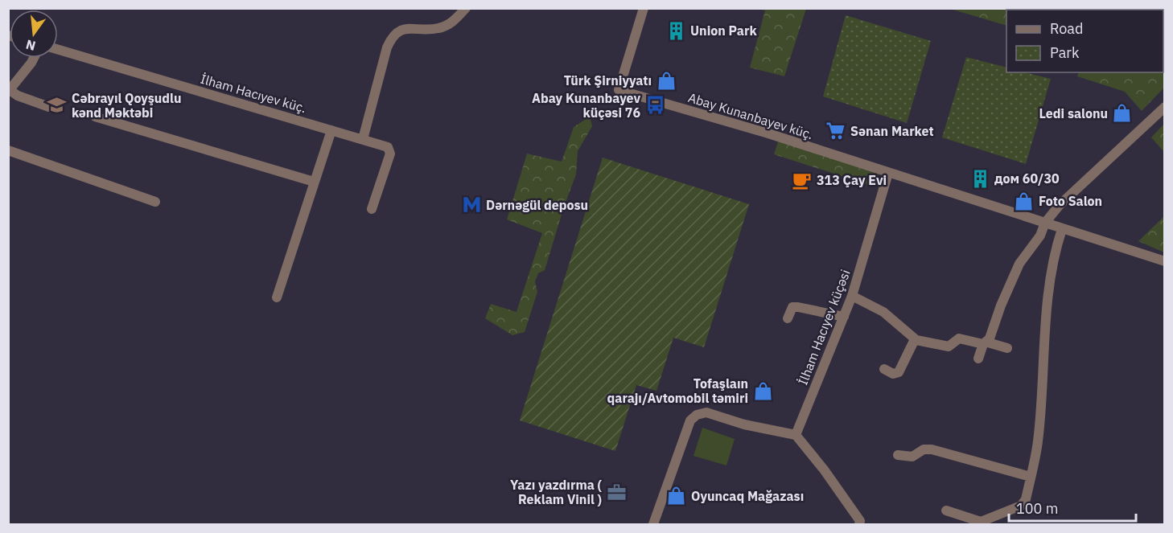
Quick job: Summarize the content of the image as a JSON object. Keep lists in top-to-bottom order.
{
  "streets": {
    "street": ["İlham Hacıyev küç.", "Abay Kunanbayev küç.", "İlham Hacıyev küçəsi"]
  },
  "crossings": [
    ["Abay Kunanbayev küç.", "İlham Hacıyev küçəsi"]
  ],
  "places": {
    "building": ["Union Park", "дом 60/30"],
    "shop": [
      "Türk Şirniyyatı",
      "Ledi salonu",
      "Foto Salon",
      "Tofaşlaın qarajı/Avtomobil təmiri",
      "Oyuncaq Mağazası"
    ],
    "school or university": ["Cəbrayıl Qoyşudlu kənd Məktəbi"],
    "bus stop": ["Abay Kunanbayev küçəsi 76"],
    "supermarket": ["Sənan Market"],
    "cafe": ["313 Çay Evi"],
    "metro station": ["Dərnəgül deposu"],
    "office": ["Yazı yazdırma ( Reklam Vinil )"]
  },
  "legend": ["Road", "Park"],
  "scale_bar": "100 m",
  "north": "bottom"
}
